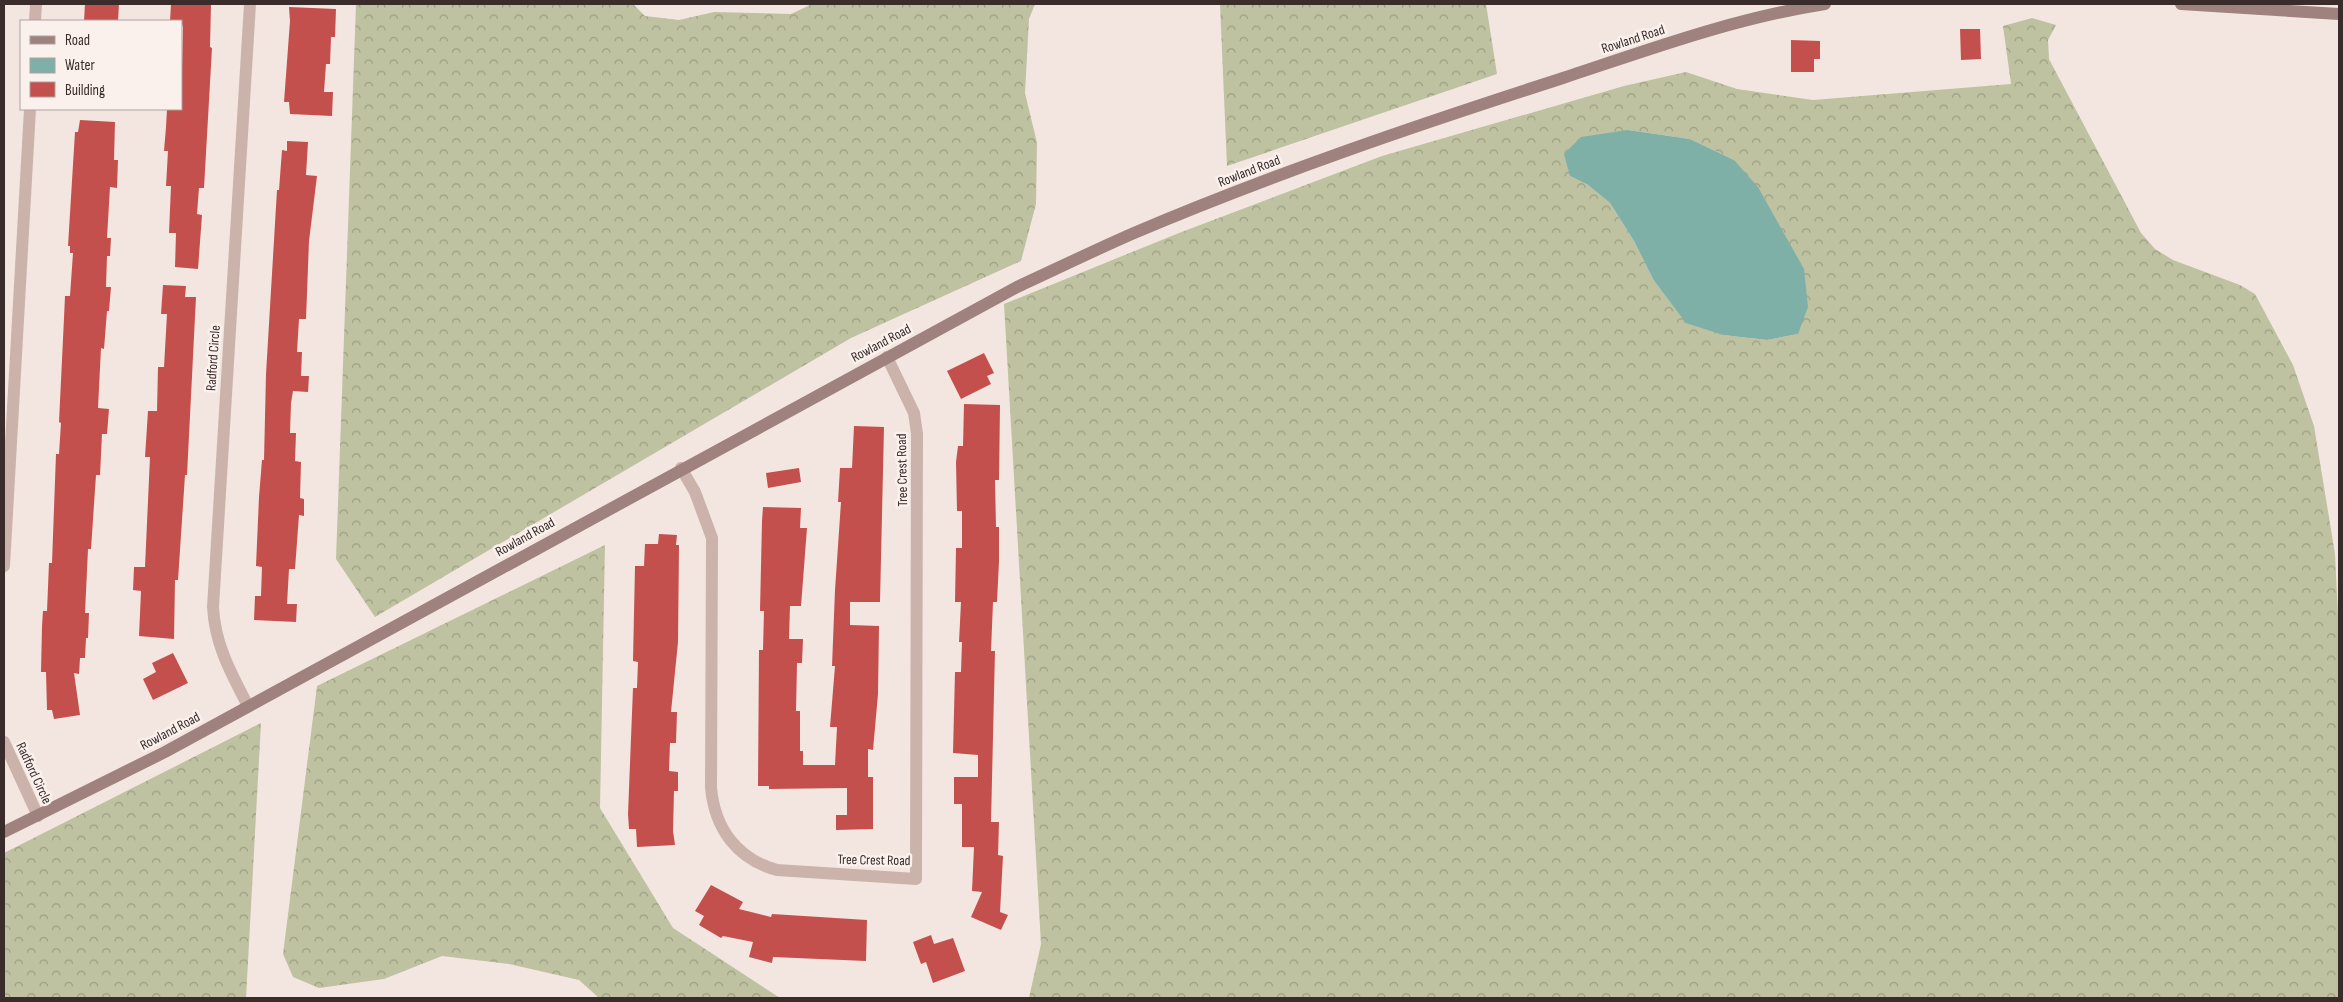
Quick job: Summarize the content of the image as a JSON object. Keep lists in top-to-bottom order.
{
  "streets": {
    "street": ["Rowland Road", "Radford Circle", "Tree Crest Road"]
  },
  "crossings": [
    ["Rowland Road", "Radford Circle"],
    ["Rowland Road", "Tree Crest Road"]
  ],
  "legend": ["Road", "Water", "Building"]
}
